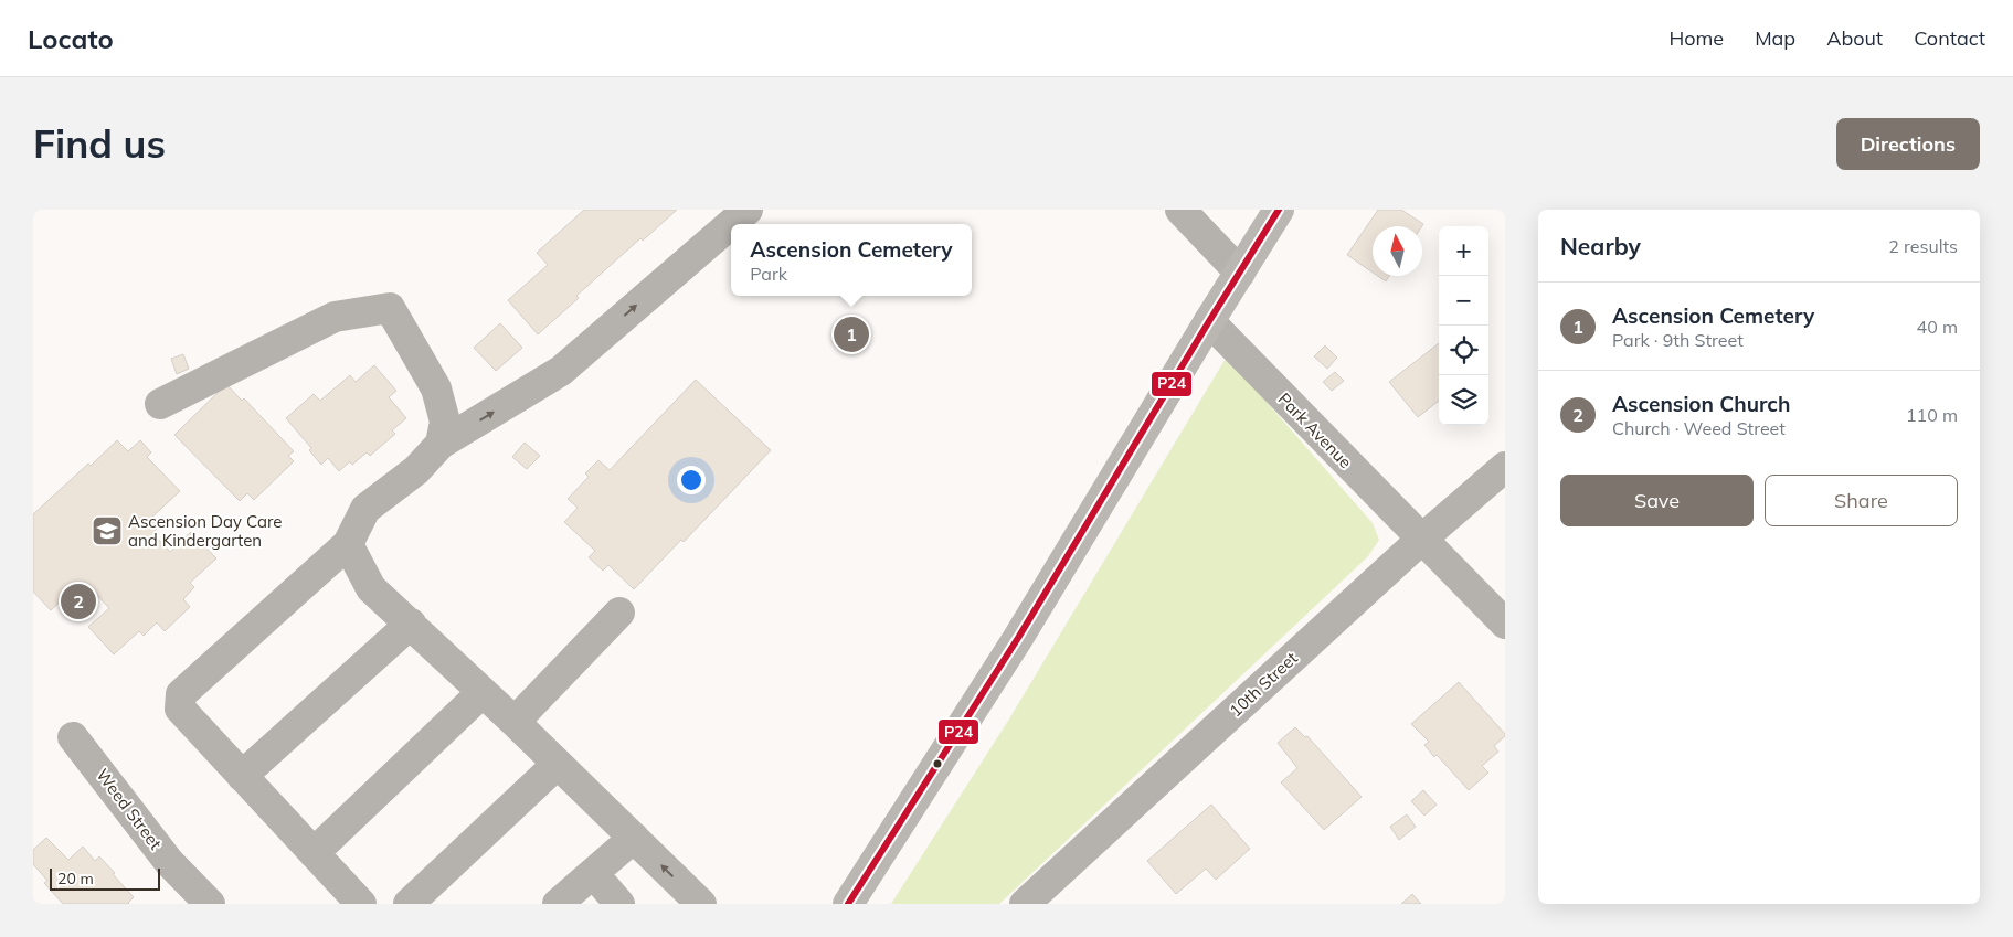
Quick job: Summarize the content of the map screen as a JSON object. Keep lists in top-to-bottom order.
{
  "streets": {
    "street": ["Park Avenue", "10th Street", "Weed Street"]
  },
  "crossings": [
    ["Park Avenue", "10th Street"]
  ],
  "places": {
    "school or university": ["Ascension Day Care and Kindergarten"]
  },
  "lines": ["transit line P24"],
  "scale_bar": "20 m",
  "north": "top",
  "page": {
    "header": "Locato",
    "nav": [
      "Home",
      "Map",
      "About",
      "Contact"
    ],
    "buttons": [
      "Directions",
      ["Save", "Share"]
    ],
    "title": "Find us",
    "heading": ["Nearby", "2 results"],
    "popup": ["Ascension Cemetery", "Park"],
    "map_buttons": ["+", "−"],
    "list": [
      {
        "mark": "1",
        "name": "Ascension Cemetery",
        "note": "Park · 9th Street",
        "value": "40 m"
      },
      {
        "mark": "2",
        "name": "Ascension Church",
        "note": "Church · Weed Street",
        "value": "110 m"
      }
    ],
    "pins": ["1", "2"],
    "scale": "20 m"
  }
}
